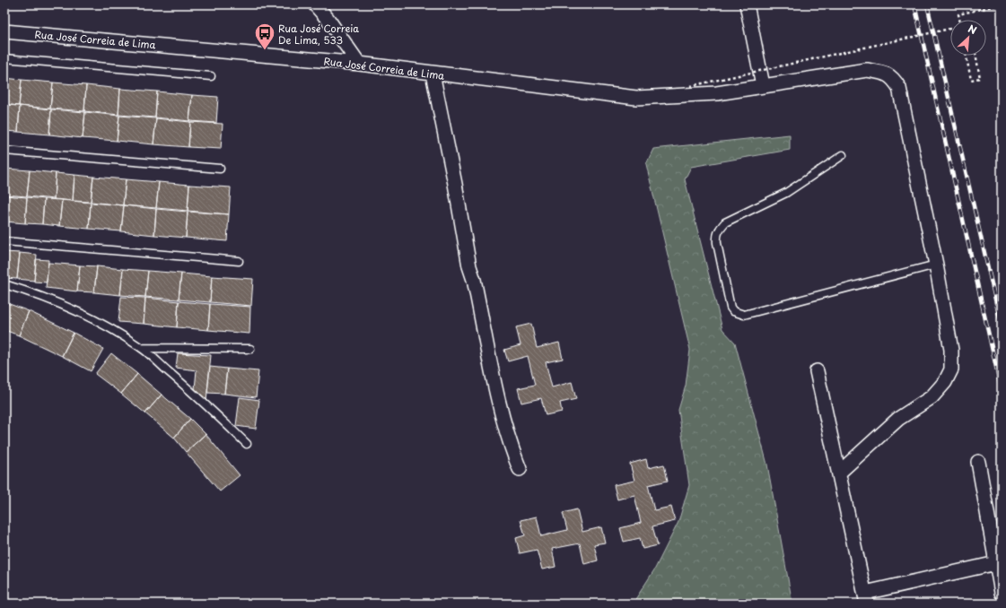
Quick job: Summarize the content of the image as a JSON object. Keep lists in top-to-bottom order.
{
  "streets": {
    "street": ["Rua José Correia de Lima"]
  },
  "places": {
    "bus stop": ["Rua José Correia De Lima, 533"]
  },
  "north": "top right"
}
